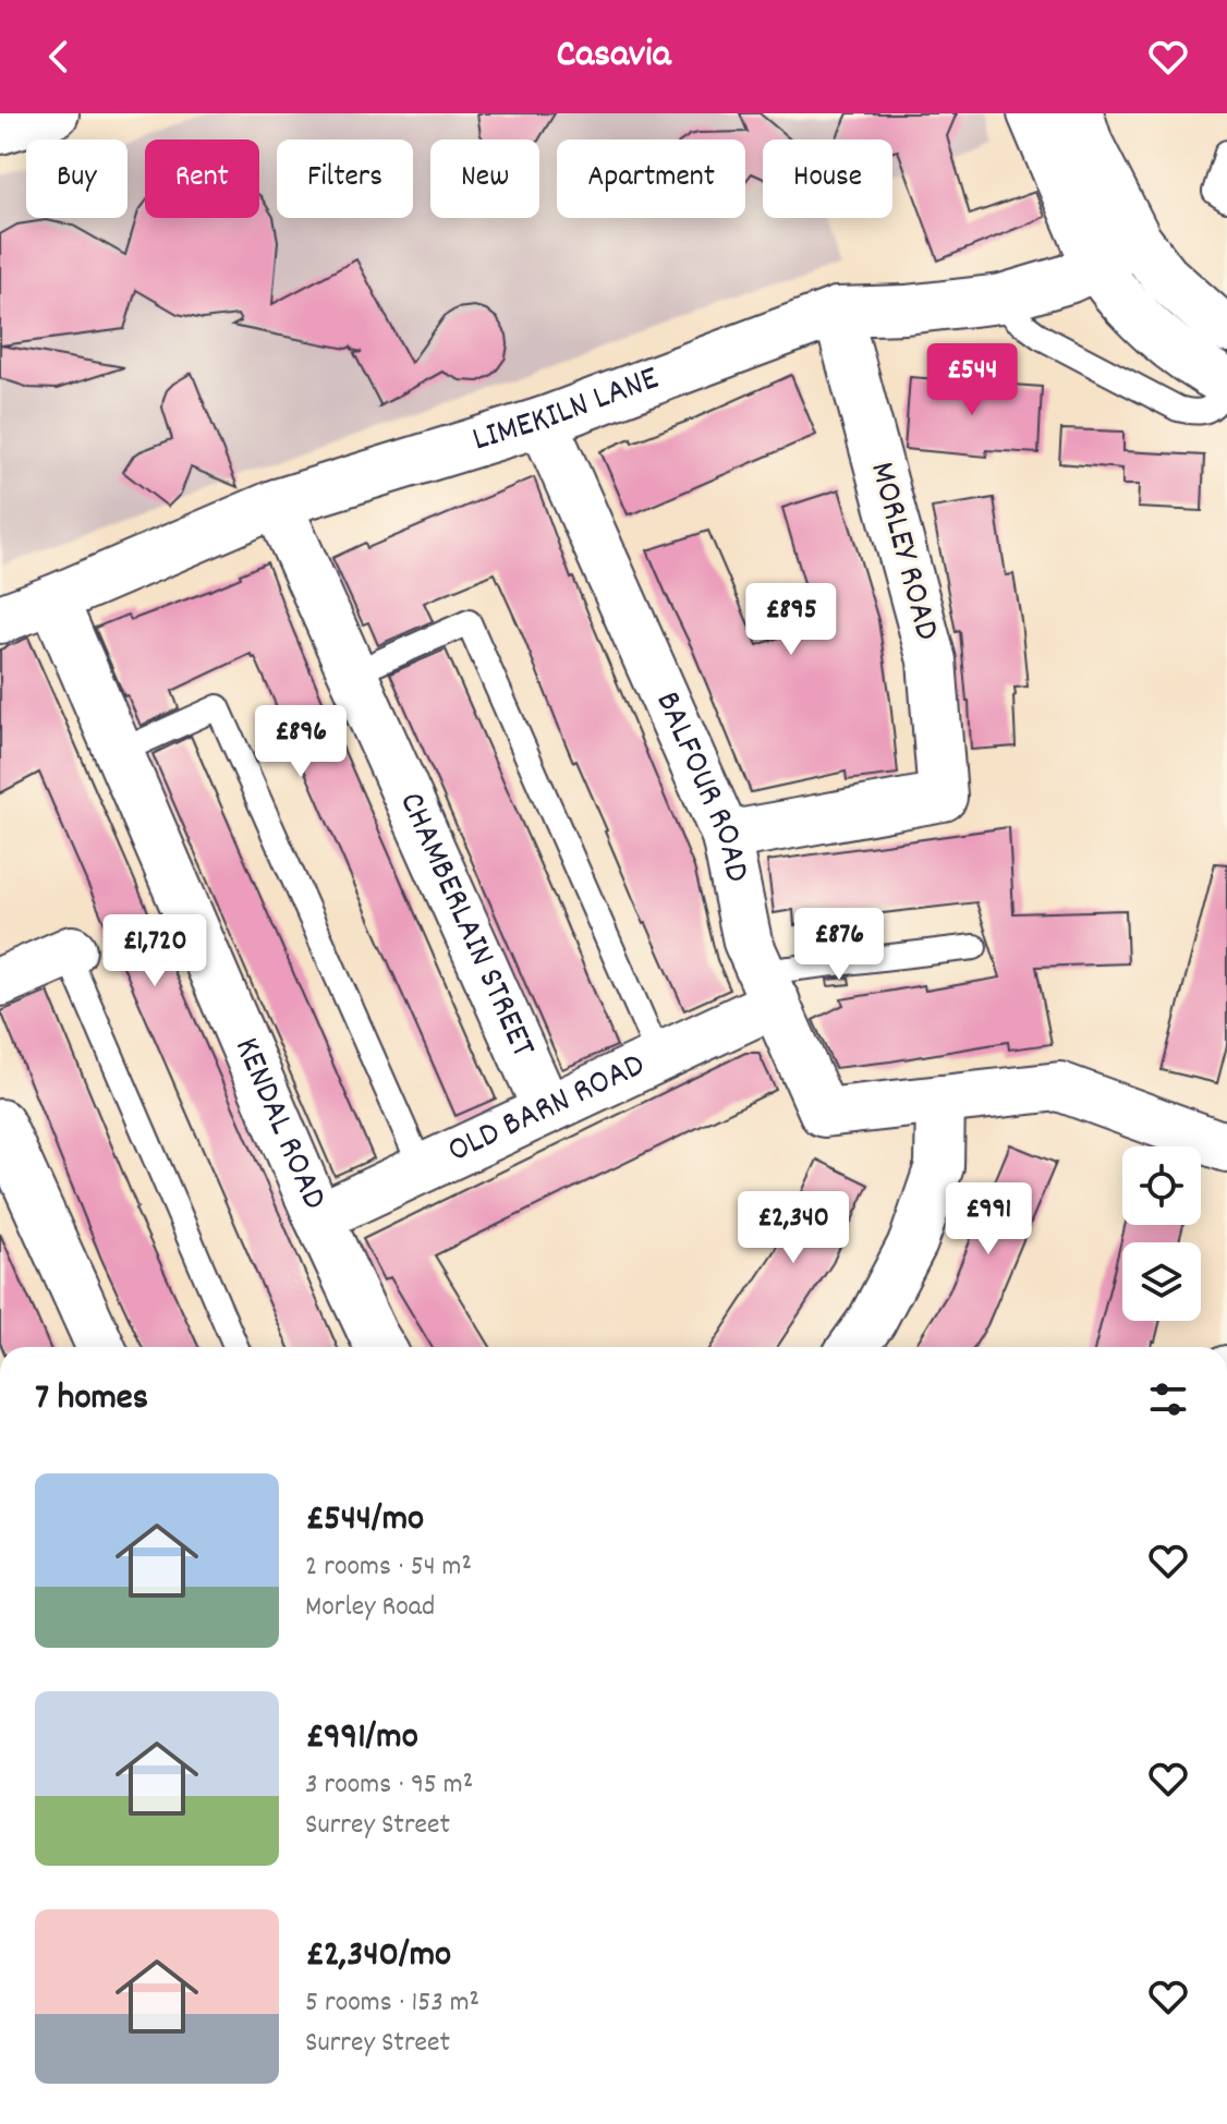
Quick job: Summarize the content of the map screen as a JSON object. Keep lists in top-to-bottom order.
{
  "streets": {
    "main road": [
      "LIMEKILN LANE",
      "MORLEY ROAD",
      "BALFOUR ROAD",
      "CHAMBERLAIN STREET",
      "OLD BARN ROAD",
      "KENDAL ROAD"
    ]
  },
  "crossings": [
    ["LIMEKILN LANE", "MORLEY ROAD"],
    ["LIMEKILN LANE", "BALFOUR ROAD"],
    ["LIMEKILN LANE", "CHAMBERLAIN STREET"],
    ["LIMEKILN LANE", "KENDAL ROAD"],
    ["MORLEY ROAD", "BALFOUR ROAD"],
    ["BALFOUR ROAD", "OLD BARN ROAD"],
    ["CHAMBERLAIN STREET", "OLD BARN ROAD"],
    ["OLD BARN ROAD", "KENDAL ROAD"]
  ],
  "page": {
    "header": "Casavia",
    "chip": [
      "Buy",
      "Rent",
      "Filters",
      "New",
      "Apartment",
      "House"
    ],
    "price": [
      "£544",
      "£895",
      "£896",
      "£876",
      "£1,720",
      "£991",
      "£2,340"
    ],
    "heading": "7 homes",
    "list": [
      {
        "name": "£544/mo",
        "note": "2 rooms · 54 m² · Morley Road"
      },
      {
        "name": "£991/mo",
        "note": "3 rooms · 95 m² · Surrey Street"
      },
      {
        "name": "£2,340/mo",
        "note": "5 rooms · 153 m² · Surrey Street"
      }
    ]
  }
}
